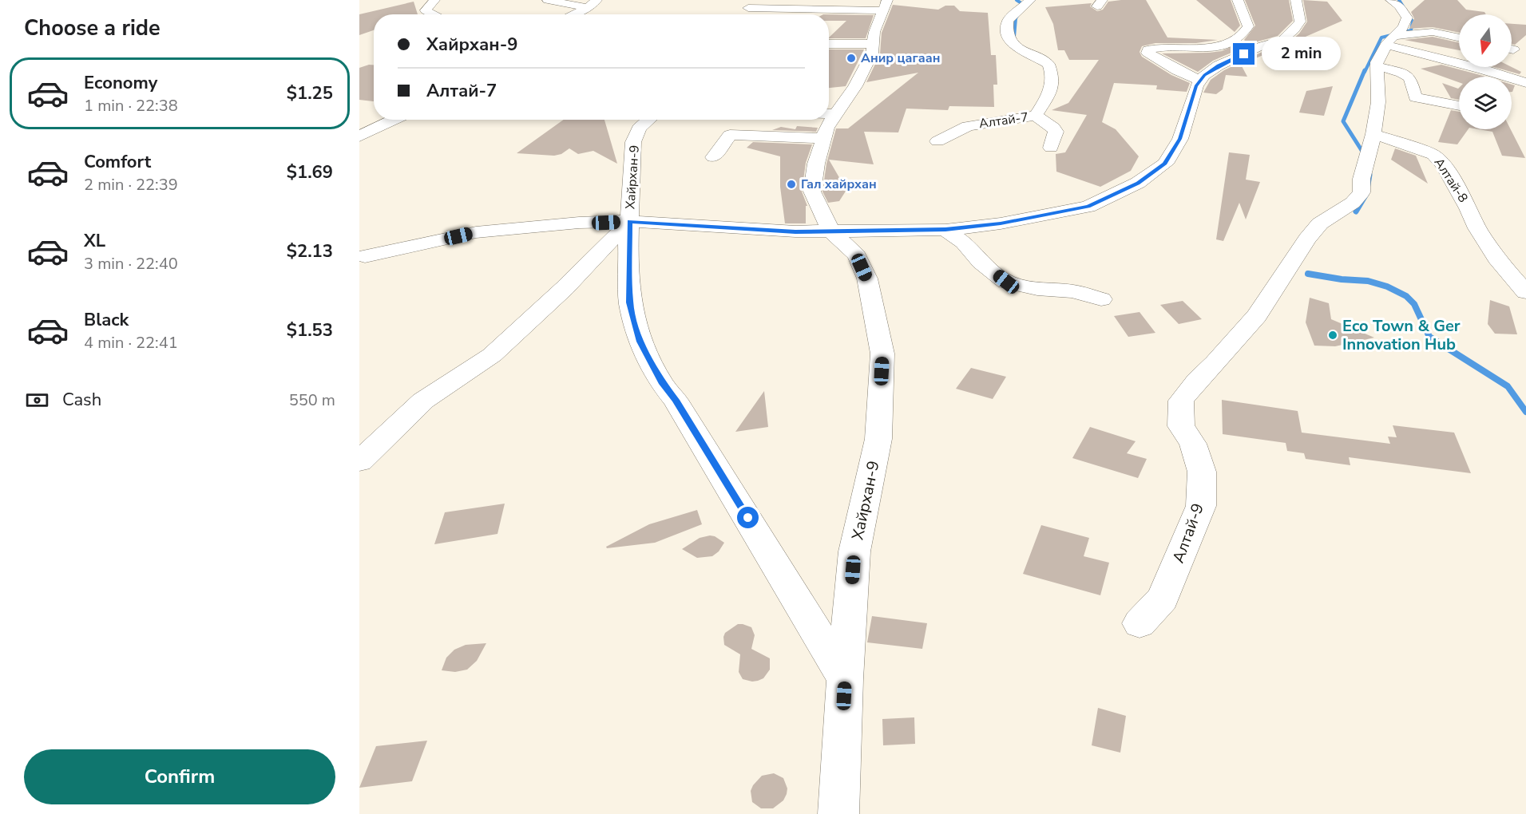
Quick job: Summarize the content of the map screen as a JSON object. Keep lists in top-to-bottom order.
{
  "streets": {
    "street": [
      "Алтай-7",
      "Хайрхан-9",
      "Алтай-8",
      "Алтай-9"
    ]
  },
  "crossings": [
    ["Алтай-8", "Алтай-9"]
  ],
  "places": ["Анир цагаан", "Гал хайрхан", "Eco Town & Ger Innovation Hub"],
  "north": "bottom",
  "page": {
    "heading": "Choose a ride",
    "banner": ["Хайрхан-9", "Алтай-7"],
    "bubble": "2 min",
    "list": [
      {
        "name": "Economy",
        "note": "1 min · 22:38",
        "value": "$1.25"
      },
      {
        "name": "Comfort",
        "note": "2 min · 22:39",
        "value": "$1.69"
      },
      {
        "name": "XL",
        "note": "3 min · 22:40",
        "value": "$2.13"
      },
      {
        "name": "Black",
        "note": "4 min · 22:41",
        "value": "$1.53"
      }
    ],
    "pay": ["Cash", "550 m"],
    "buttons": "Confirm"
  }
}
